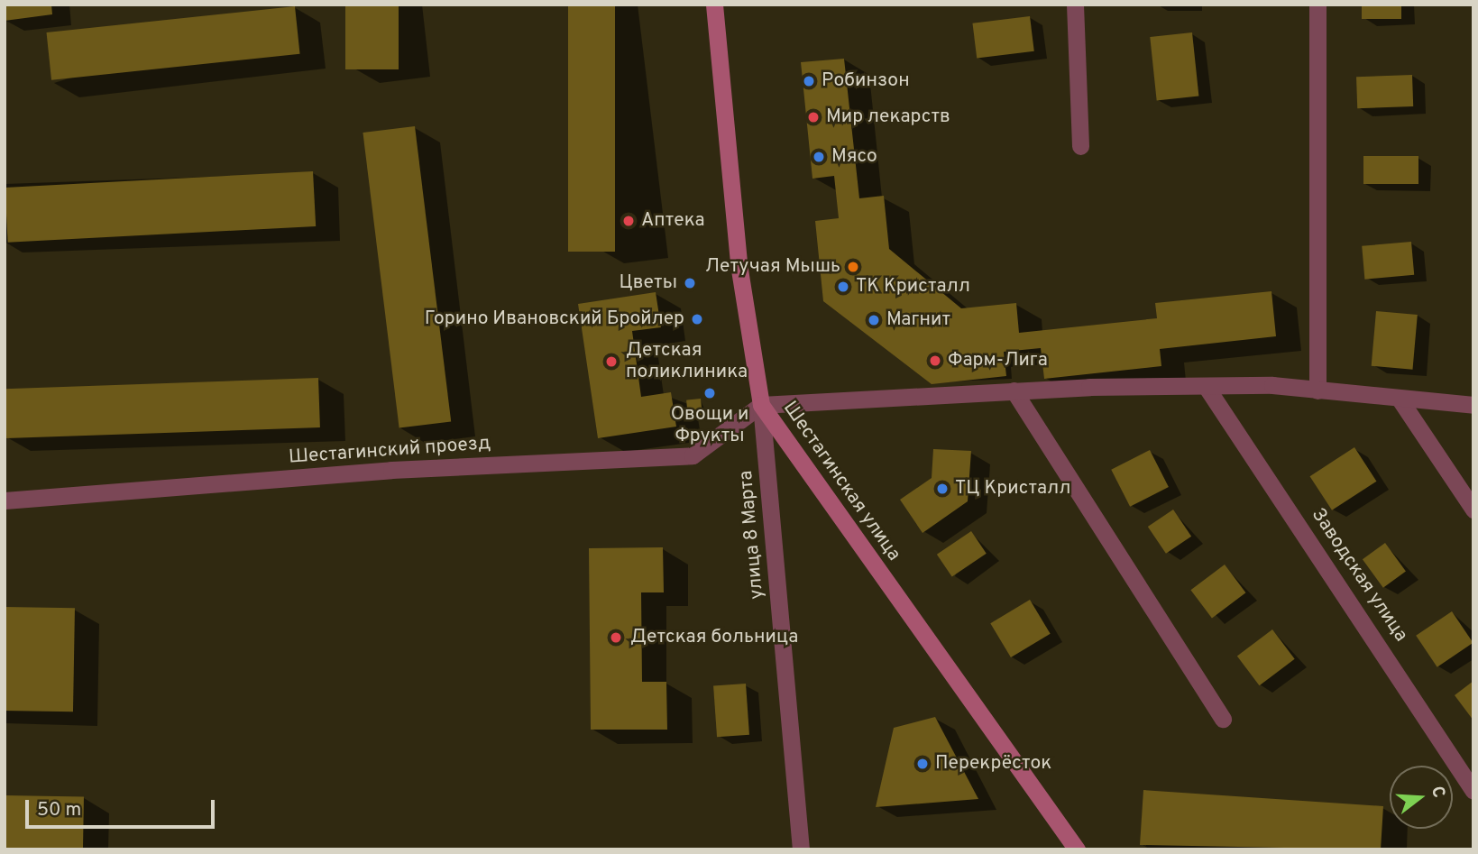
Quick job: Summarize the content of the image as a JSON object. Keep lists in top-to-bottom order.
{
  "streets": {
    "main road": ["Шестагинская улица"],
    "street": ["Шестагинский проезд", "улица 8 Марта", "Заводская улица"]
  },
  "crossings": [
    ["Шестагинский проезд", "Шестагинская улица"],
    ["Шестагинский проезд", "улица 8 Марта"],
    ["Шестагинская улица", "улица 8 Марта"]
  ],
  "places": [
    "Робинзон",
    "Мир лекарств",
    "Мясо",
    "Аптека",
    "Летучая Мышь",
    "Цветы",
    "ТК Кристалл",
    "Горино Ивановский Бройлер",
    "Магнит",
    "Фарм-Лига",
    "Детская поликлиника",
    "Овощи и Фрукты",
    "ТЦ Кристалл",
    "Детская больница",
    "Перекрёсток"
  ],
  "scale_bar": "50 m",
  "north": "right"
}
